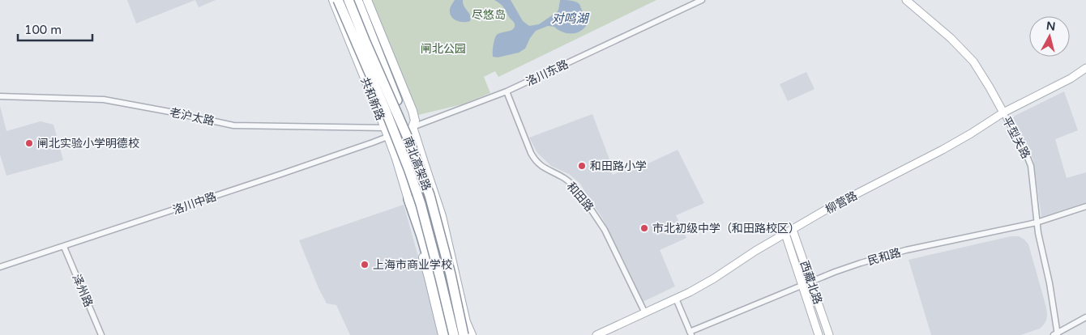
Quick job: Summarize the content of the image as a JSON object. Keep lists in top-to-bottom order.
{
  "streets": {
    "highway": ["南北高架路"],
    "main road": [
      "共和新路",
      "平型关路",
      "柳营路",
      "西藏北路"
    ],
    "street": [
      "洛川东路",
      "老沪太路",
      "和田路",
      "洛川中路",
      "民和路",
      "泽州路"
    ]
  },
  "crossings": [
    ["洛川东路", "共和新路"],
    ["洛川东路", "和田路"],
    ["洛川东路", "洛川中路"],
    ["共和新路", "老沪太路"],
    ["共和新路", "洛川中路"],
    ["平型关路", "柳营路"],
    ["平型关路", "民和路"],
    ["和田路", "柳营路"],
    ["柳营路", "西藏北路"],
    ["洛川中路", "泽州路"],
    ["民和路", "西藏北路"]
  ],
  "water": ["对鸣湖"],
  "parks": ["尽悠岛", "闸北公园"],
  "places": [
    "闸北实验小学明德校",
    "和田路小学",
    "市北初级中学（和田路校区）",
    "上海市商业学校"
  ],
  "scale_bar": "100 m",
  "north": "top"
}
